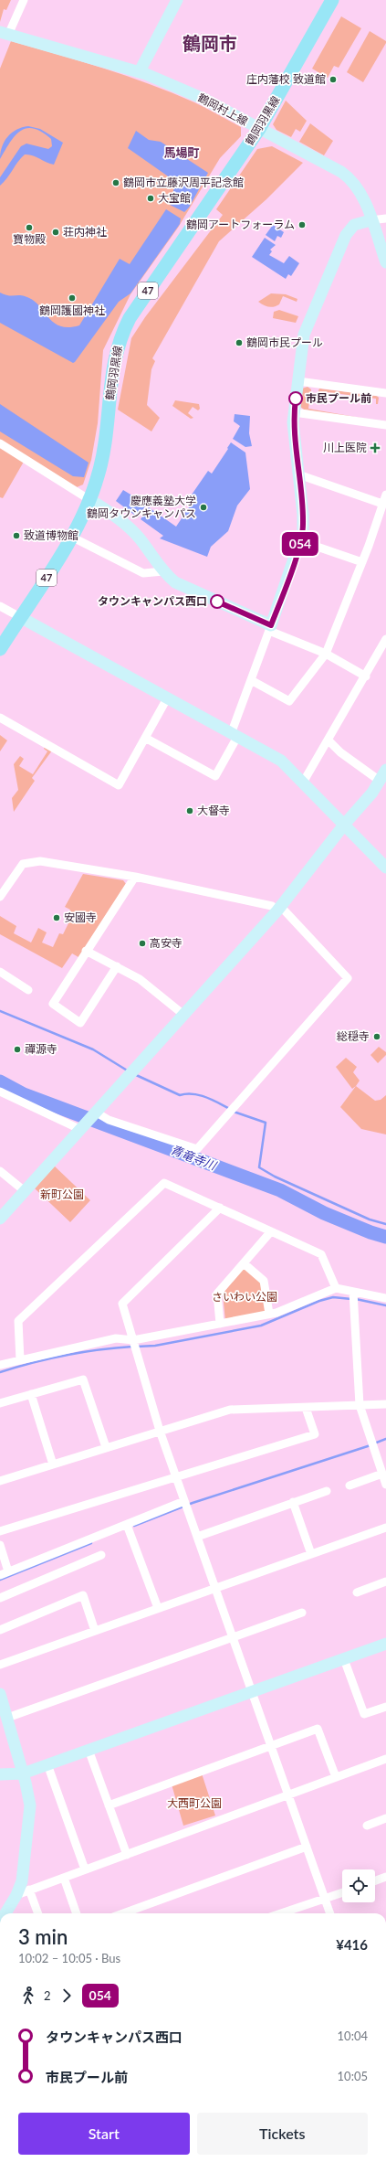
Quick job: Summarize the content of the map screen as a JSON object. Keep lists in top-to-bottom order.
{
  "streets": {
    "main road": ["鶴岡羽黒線", "47"],
    "street": ["鶴岡村上線"]
  },
  "crossings": [
    ["鶴岡村上線", "鶴岡羽黒線"]
  ],
  "districts": ["鶴岡市", "馬場町"],
  "water": ["青竜寺川"],
  "parks": ["新町公園", "さいわい公園", "大西町公園"],
  "places": {
    "other": [
      "庄内藩校 致道館",
      "鶴岡市立藤沢周平記念館",
      "大宝館",
      "鶴岡アートフォーラム",
      "寶物殿",
      "荘内神社",
      "鶴岡護國神社",
      "鶴岡市民プール",
      "市民プール前",
      "慶應義塾大学 鶴岡タウンキャンパス",
      "致道博物館",
      "タウンキャンパス西口",
      "大督寺",
      "安國寺",
      "高安寺",
      "総穏寺",
      "禪源寺"
    ],
    "health": ["川上医院"]
  },
  "lines": ["bus line 054"],
  "page": {
    "on_map": "054",
    "heading": ["3 min", "10:02 – 10:05 · Bus", "¥416"],
    "legs": ["2", "054"],
    "list": [
      {
        "name": "タウンキャンパス西口",
        "value": "10:04"
      },
      {
        "name": "市民プール前",
        "value": "10:05"
      }
    ],
    "buttons": ["Start", "Tickets"]
  }
}
